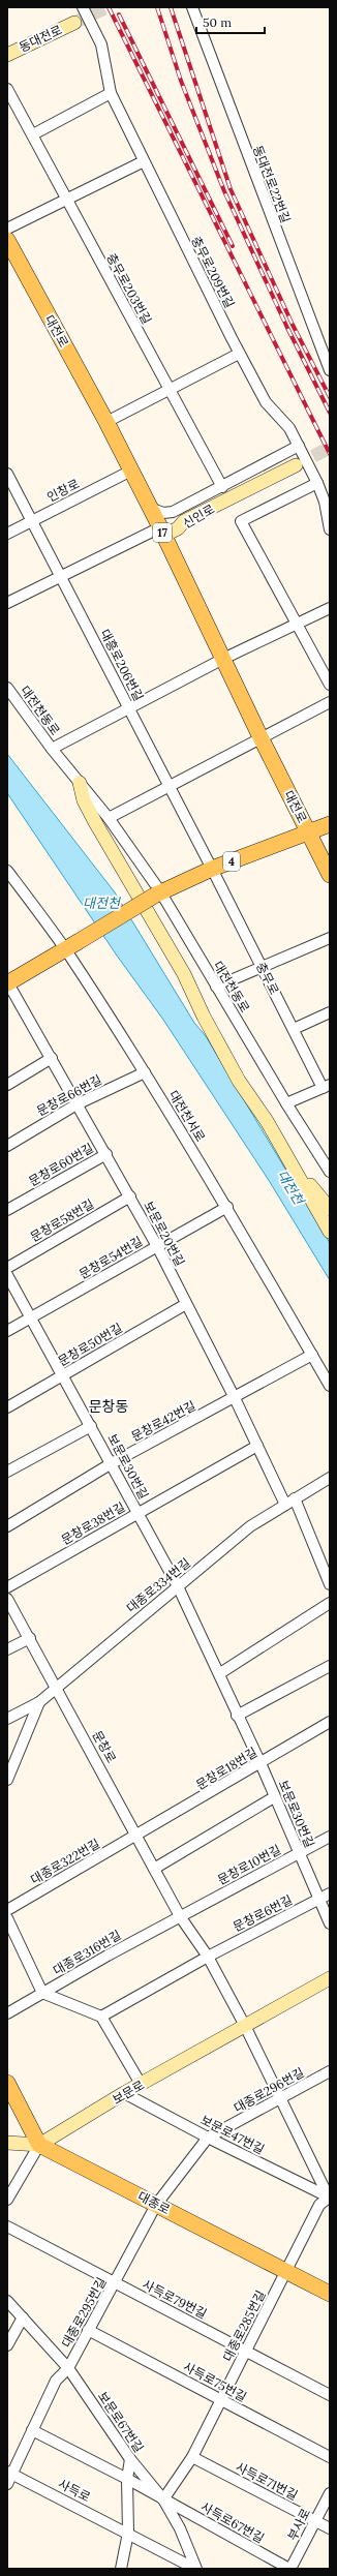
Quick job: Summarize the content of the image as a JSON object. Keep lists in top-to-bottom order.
{
  "streets": {
    "main road": [
      "동대전로",
      "대전로",
      "신인로",
      "17",
      "4",
      "보문로",
      "대종로"
    ],
    "street": [
      "동대전로22번길",
      "충무로209번길",
      "충무로203번길",
      "인창로",
      "대흥로206번길",
      "대전천동로",
      "충무로",
      "문창로66번길",
      "대전천서로",
      "문창로60번길",
      "문창로58번길",
      "보문로20번길",
      "문창로54번길",
      "문창로50번길",
      "문창로42번길",
      "보문로30번길",
      "문창로38번길",
      "대종로334번길",
      "문창로",
      "문창로18번길",
      "대종로322번길",
      "문창로10번길",
      "문창로6번길",
      "대종로316번길",
      "대종로296번길",
      "보문로47번길",
      "사득로79번길",
      "대종로295번길",
      "대종로285번길",
      "사득로75번길",
      "보문로67번길",
      "사득로71번길",
      "사득로",
      "사득로67번길",
      "부사로"
    ]
  },
  "crossings": [
    ["대전로", "인창로"],
    ["대전로", "신인로"],
    ["대전로", "4"],
    ["인창로", "대흥로206번길"],
    ["대흥로206번길", "대전천동로"],
    ["대흥로206번길", "4"],
    ["대흥로206번길", "충무로"],
    ["대전천동로", "4"],
    ["4", "충무로"],
    ["4", "대전천서로"],
    ["4", "보문로20번길"],
    ["문창로66번길", "대전천서로"],
    ["문창로66번길", "보문로20번길"],
    ["대전천서로", "문창로54번길"],
    ["대전천서로", "문창로42번길"],
    ["문창로60번길", "보문로20번길"],
    ["문창로58번길", "보문로20번길"],
    ["보문로20번길", "문창로54번길"],
    ["보문로20번길", "문창로50번길"],
    ["보문로20번길", "문창로42번길"],
    ["보문로20번길", "문창로38번길"],
    ["보문로20번길", "대종로334번길"],
    ["문창로54번길", "보문로30번길"],
    ["문창로50번길", "보문로30번길"],
    ["문창로42번길", "보문로30번길"],
    ["보문로30번길", "문창로38번길"],
    ["보문로30번길", "대종로334번길"],
    ["보문로30번길", "문창로18번길"],
    ["보문로30번길", "문창로10번길"],
    ["보문로30번길", "문창로6번길"],
    ["대종로334번길", "문창로"],
    ["문창로", "문창로18번길"],
    ["문창로", "대종로322번길"],
    ["문창로", "문창로10번길"],
    ["문창로", "문창로6번길"],
    ["문창로", "대종로316번길"],
    ["문창로", "보문로"],
    ["문창로18번길", "대종로322번길"],
    ["문창로10번길", "대종로316번길"],
    ["대종로296번길", "보문로47번길"],
    ["대종로296번길", "대종로"],
    ["대종로296번길", "대종로295번길"],
    ["보문로", "보문로47번길"],
    ["보문로", "대종로"],
    ["보문로47번길", "대종로285번길"],
    ["대종로", "대종로295번길"],
    ["대종로", "대종로285번길"],
    ["사득로79번길", "대종로295번길"],
    ["사득로79번길", "대종로285번길"],
    ["대종로295번길", "사득로75번길"],
    ["대종로295번길", "보문로67번길"],
    ["대종로295번길", "사득로"],
    ["대종로285번길", "사득로75번길"],
    ["대종로285번길", "보문로67번길"],
    ["대종로285번길", "사득로71번길"],
    ["대종로285번길", "사득로67번길"],
    ["보문로67번길", "사득로"],
    ["보문로67번길", "사득로67번길"],
    ["사득로71번길", "부사로"],
    ["사득로67번길", "부사로"]
  ],
  "districts": ["문창동"],
  "water": ["대전천"],
  "scale_bar": "50 m"
}
